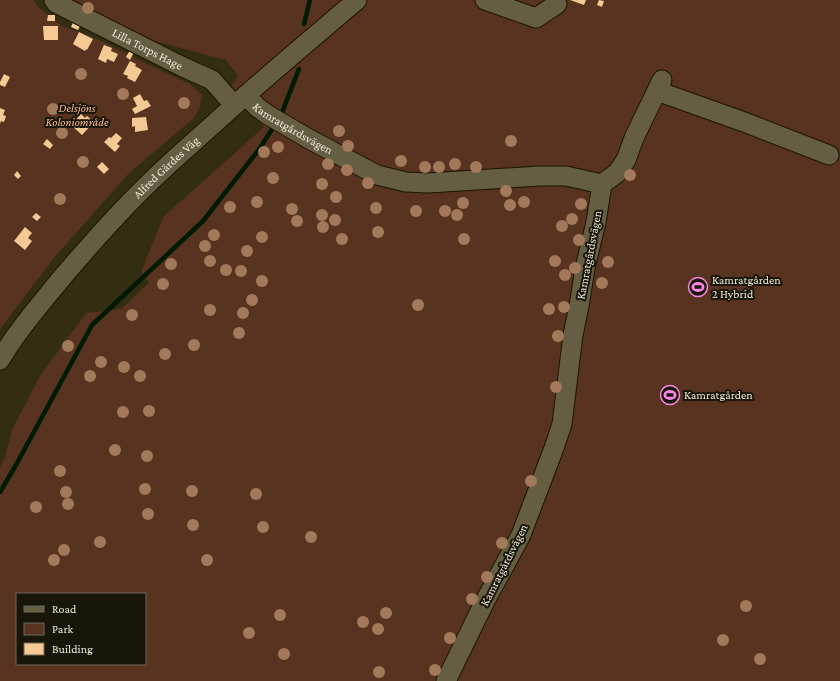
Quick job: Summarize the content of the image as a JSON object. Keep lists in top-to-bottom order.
{
  "streets": {
    "street": ["Lilla Torps Hage", "Kamratgårdsvägen", "Alfred Gärdes Väg"]
  },
  "crossings": [
    ["Lilla Torps Hage", "Kamratgårdsvägen"],
    ["Lilla Torps Hage", "Alfred Gärdes Väg"],
    ["Kamratgårdsvägen", "Alfred Gärdes Väg"]
  ],
  "parks": ["Delsjöns Koloniområde"],
  "places": {
    "sports": ["Kamratgården 2 Hybrid", "Kamratgården"]
  },
  "legend": ["Road", "Park", "Building"]
}
